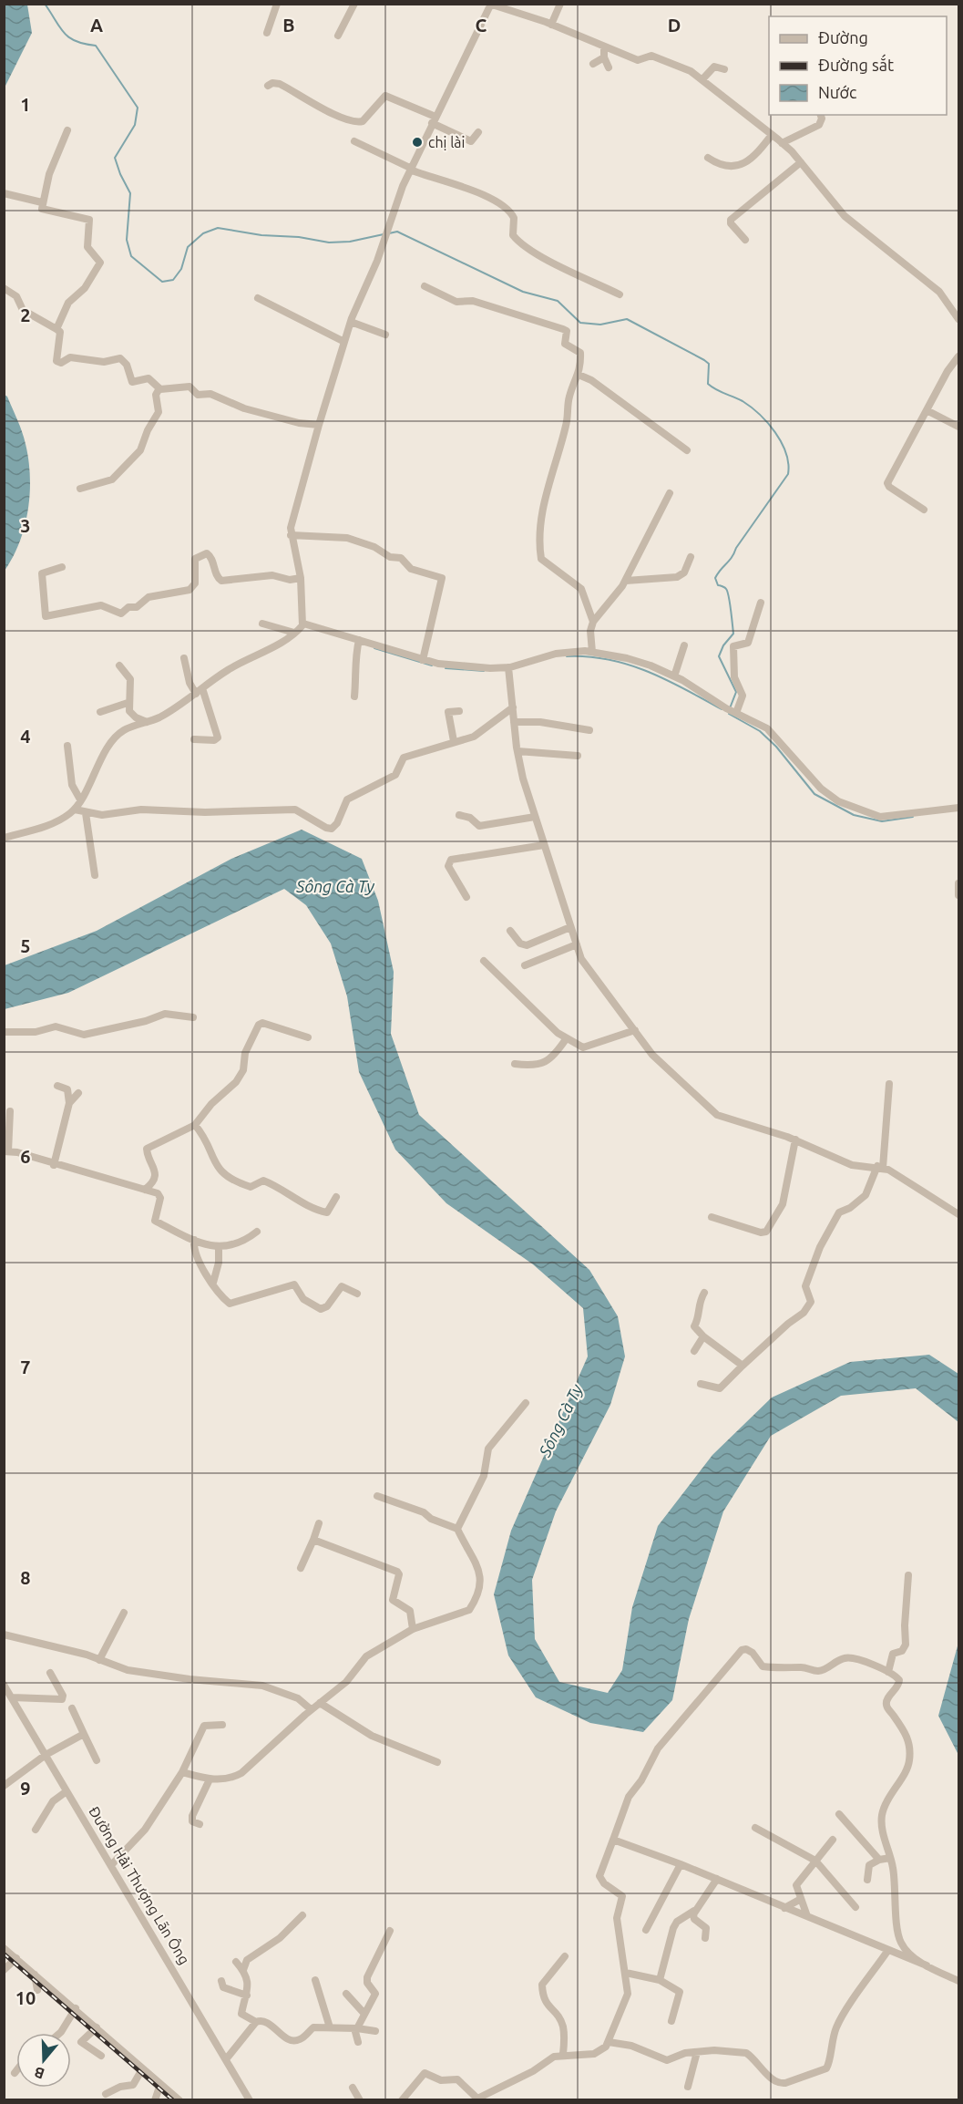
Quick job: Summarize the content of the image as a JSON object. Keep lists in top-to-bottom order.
{
  "streets": {
    "street": ["Đường Hải Thượng Lãn Ông"]
  },
  "water": ["Sông Cà Ty"],
  "places": ["chị lài"],
  "legend": ["Đường", "Đường sắt", "Nước"],
  "north": "bottom",
  "grid": {
    "columns": [
      "A",
      "B",
      "C",
      "D"
    ],
    "rows": [
      "1",
      "2",
      "3",
      "4",
      "5",
      "6",
      "7",
      "8",
      "9",
      "10"
    ]
  }
}
